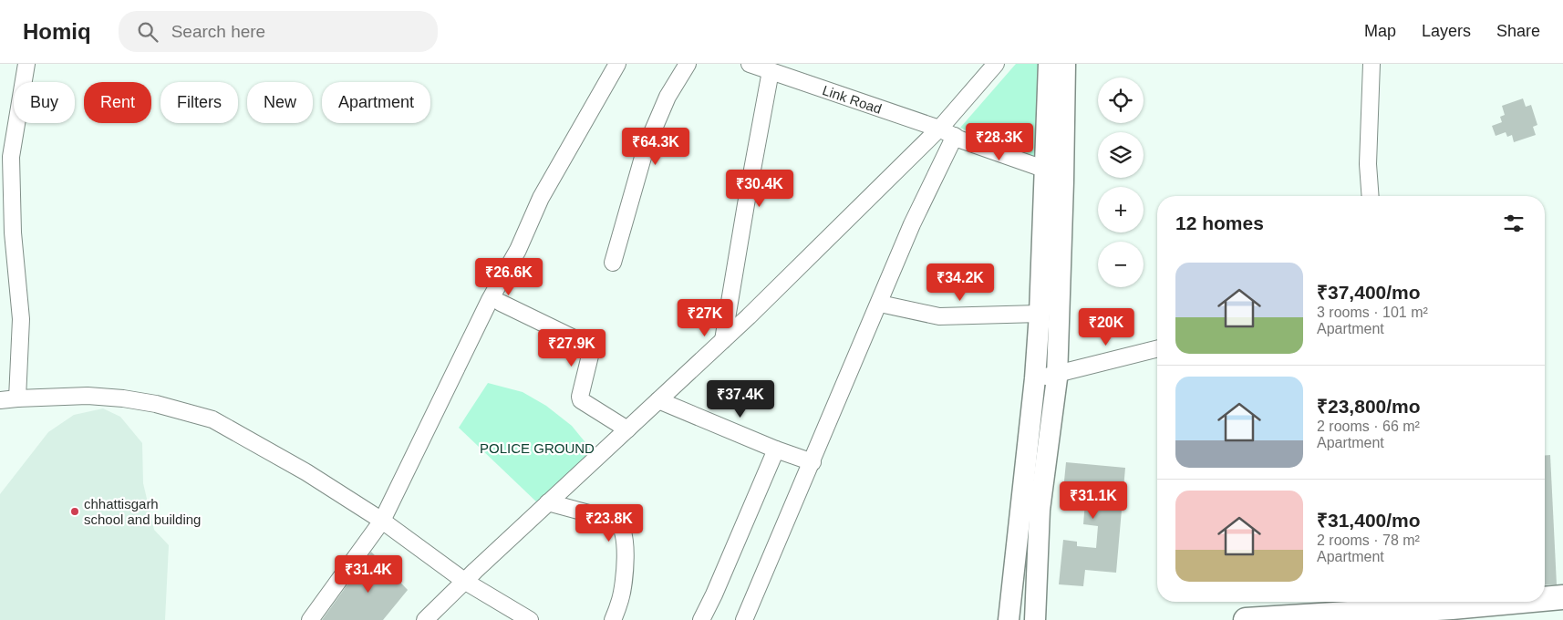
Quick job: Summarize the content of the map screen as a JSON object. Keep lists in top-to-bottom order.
{
  "streets": {
    "street": ["Link Road"]
  },
  "parks": ["POLICE GROUND"],
  "places": ["chhattisgarh school and building"],
  "page": {
    "header": "Homiq",
    "search": "Search here",
    "nav": ["Map", "Layers", "Share"],
    "map_buttons": ["+", "−"],
    "chip": [
      "Buy",
      "Rent",
      "Filters",
      "New",
      "Apartment"
    ],
    "price": [
      "₹28.3K",
      "₹64.3K",
      "₹30.4K",
      "₹26.6K",
      "₹34.2K",
      "₹27K",
      "₹20K",
      "₹27.9K",
      "₹37.4K",
      "₹31.1K",
      "₹23.8K",
      "₹31.4K"
    ],
    "heading": "12 homes",
    "list": [
      {
        "name": "₹37,400/mo",
        "note": "3 rooms · 101 m² · Apartment"
      },
      {
        "name": "₹23,800/mo",
        "note": "2 rooms · 66 m² · Apartment"
      },
      {
        "name": "₹31,400/mo",
        "note": "2 rooms · 78 m² · Apartment"
      }
    ]
  }
}
